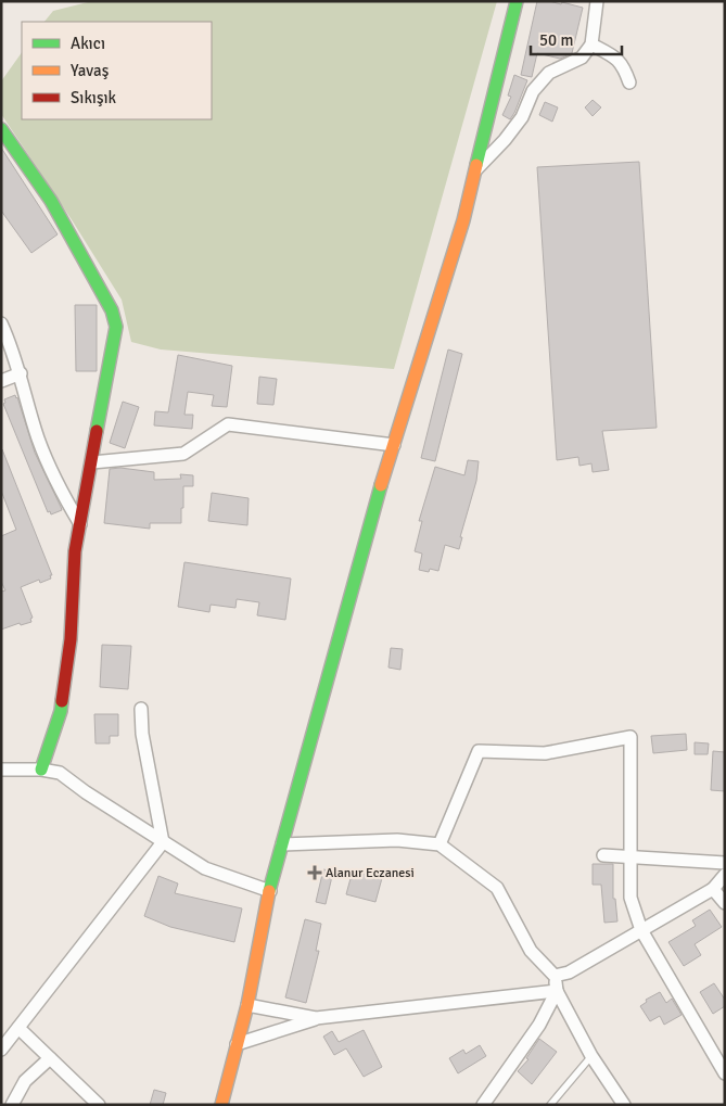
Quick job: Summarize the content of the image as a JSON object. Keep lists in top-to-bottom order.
{
  "places": {
    "health": ["Alanur Eczanesi"]
  },
  "legend": ["Akıcı", "Yavaş", "Sıkışık"],
  "scale_bar": "50 m"
}
